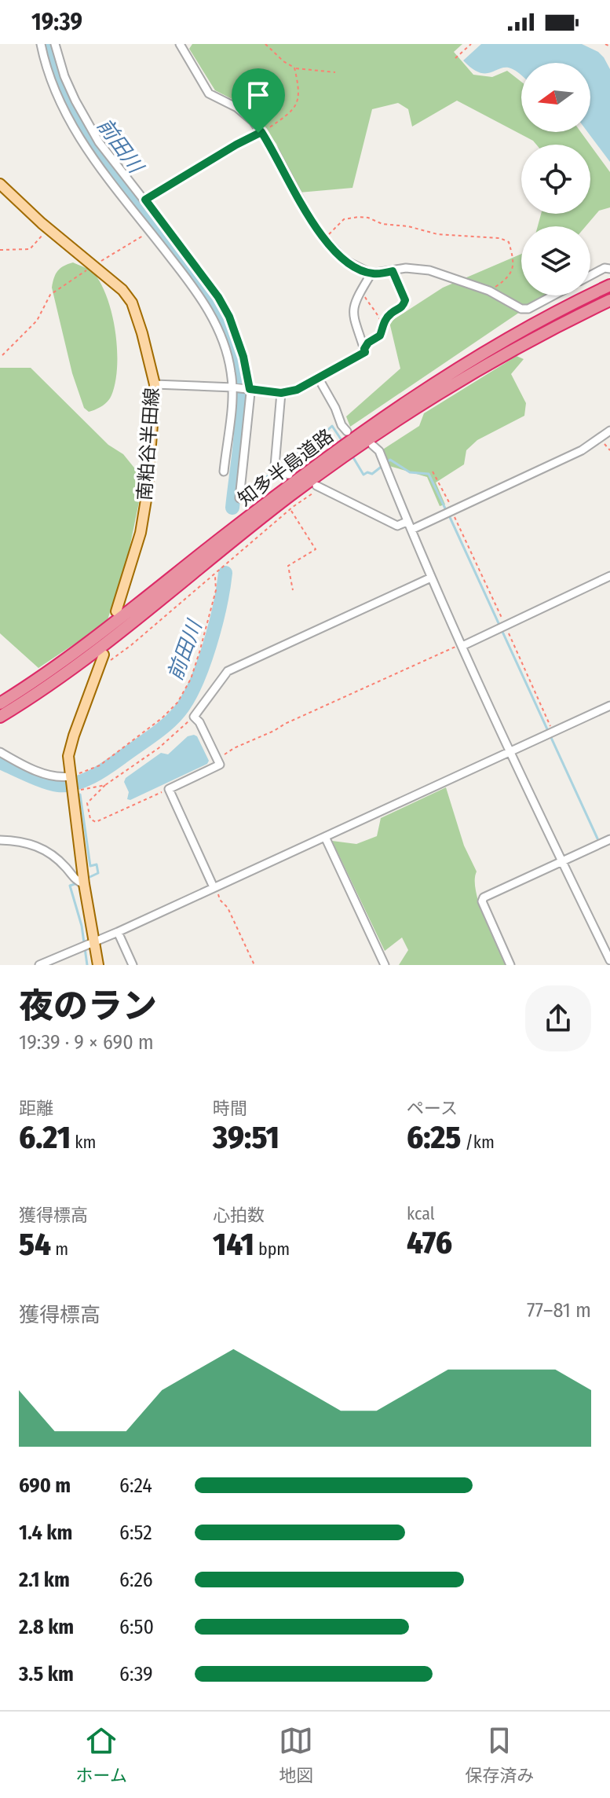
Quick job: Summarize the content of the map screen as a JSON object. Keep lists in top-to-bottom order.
{
  "streets": {
    "highway": ["知多半島道路"],
    "main road": ["南粕谷半田線"]
  },
  "water": ["前田川"],
  "north": "left",
  "page": {
    "status": "19:39",
    "heading": ["夜のラン", "19:39 · 9 × 690 m"],
    "stats": [
      ["距離", "6.21 km"],
      ["時間", "39:51"],
      ["ペース", "6:25 /km"],
      ["獲得標高", "54 m"],
      ["心拍数", "141 bpm"],
      ["kcal", "476"]
    ],
    "chart": ["獲得標高", "77–81 m"],
    "list": [
      {
        "name": "690 m",
        "note": "6:24"
      },
      {
        "name": "1.4 km",
        "note": "6:52"
      },
      {
        "name": "2.1 km",
        "note": "6:26"
      },
      {
        "name": "2.8 km",
        "note": "6:50"
      },
      {
        "name": "3.5 km",
        "note": "6:39"
      }
    ],
    "tabs": ["ホーム", "地図", "保存済み"]
  }
}
